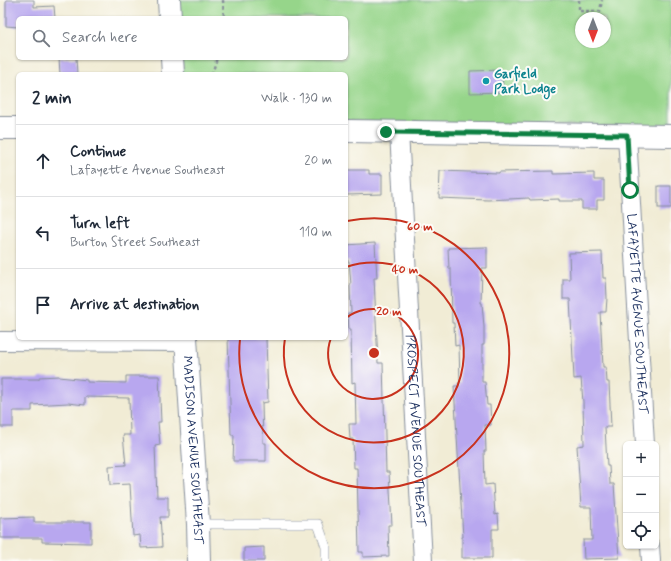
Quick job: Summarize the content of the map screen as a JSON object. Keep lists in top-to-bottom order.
{
  "streets": {
    "main road": ["MADISON AVENUE SOUTHEAST"],
    "street": ["LAFAYETTE AVENUE SOUTHEAST", "PROSPECT AVENUE SOUTHEAST"]
  },
  "places": ["Garfield Park Lodge"],
  "north": "bottom",
  "page": {
    "search": "Search here",
    "heading": ["2 min", "Walk · 130 m"],
    "list": [
      ["Continue", "Lafayette Avenue Southeast", "20 m"],
      ["Turn left", "Burton Street Southeast", "110 m"],
      "Arrive at destination"
    ],
    "map_buttons": ["+", "−"]
  },
  "rings": ["60 m", "40 m", "20 m"]
}
